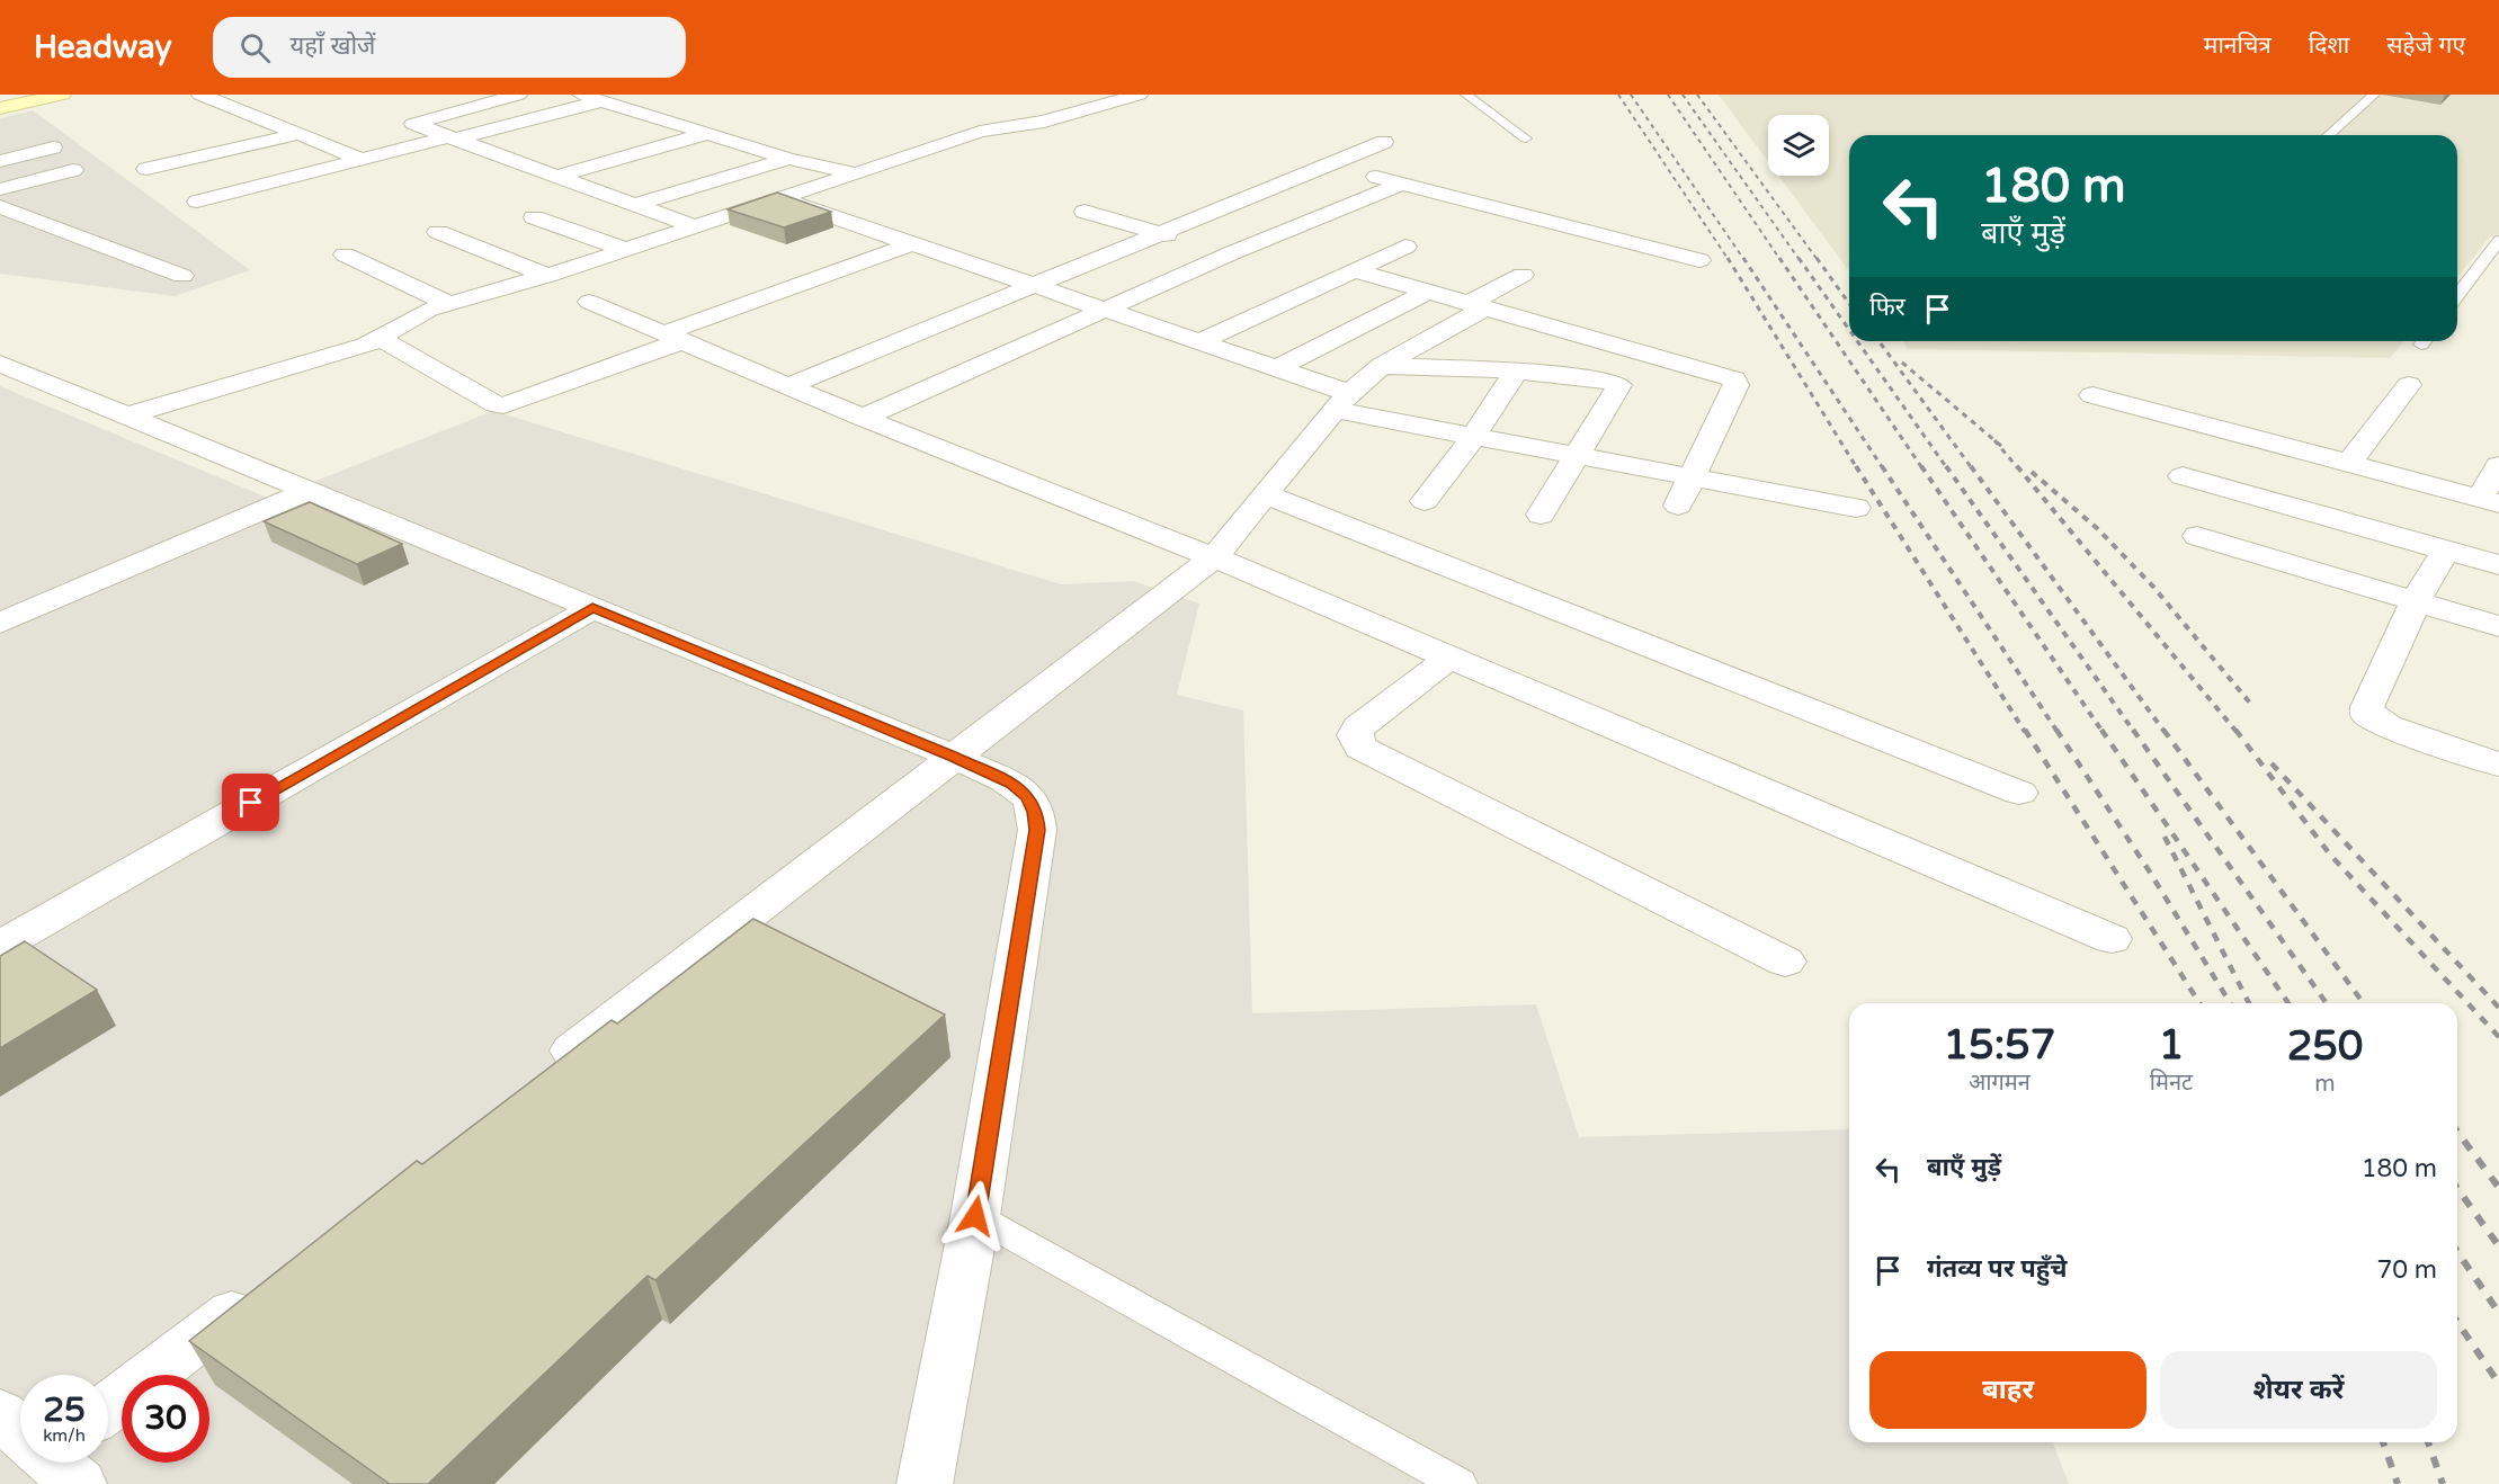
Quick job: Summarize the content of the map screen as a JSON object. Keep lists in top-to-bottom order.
{
  "page": {
    "header": "Headway",
    "search": "यहाँ खोजें",
    "nav": ["मानचित्र", "दिशा", "सहेजे गए"],
    "turn": ["180 m", "बाएँ मुड़ें"],
    "then": "फिर",
    "eta": [
      "15:57",
      "आगमन",
      "1",
      "मिनट",
      "250",
      "m"
    ],
    "list": [
      {
        "name": "बाएँ मुड़ें",
        "value": "180 m"
      },
      {
        "name": "गंतव्य पर पहुँचे",
        "value": "70 m"
      }
    ],
    "buttons": ["बाहर", "शेयर करें"],
    "speed": "25 km/h",
    "limit": "30"
  }
}
